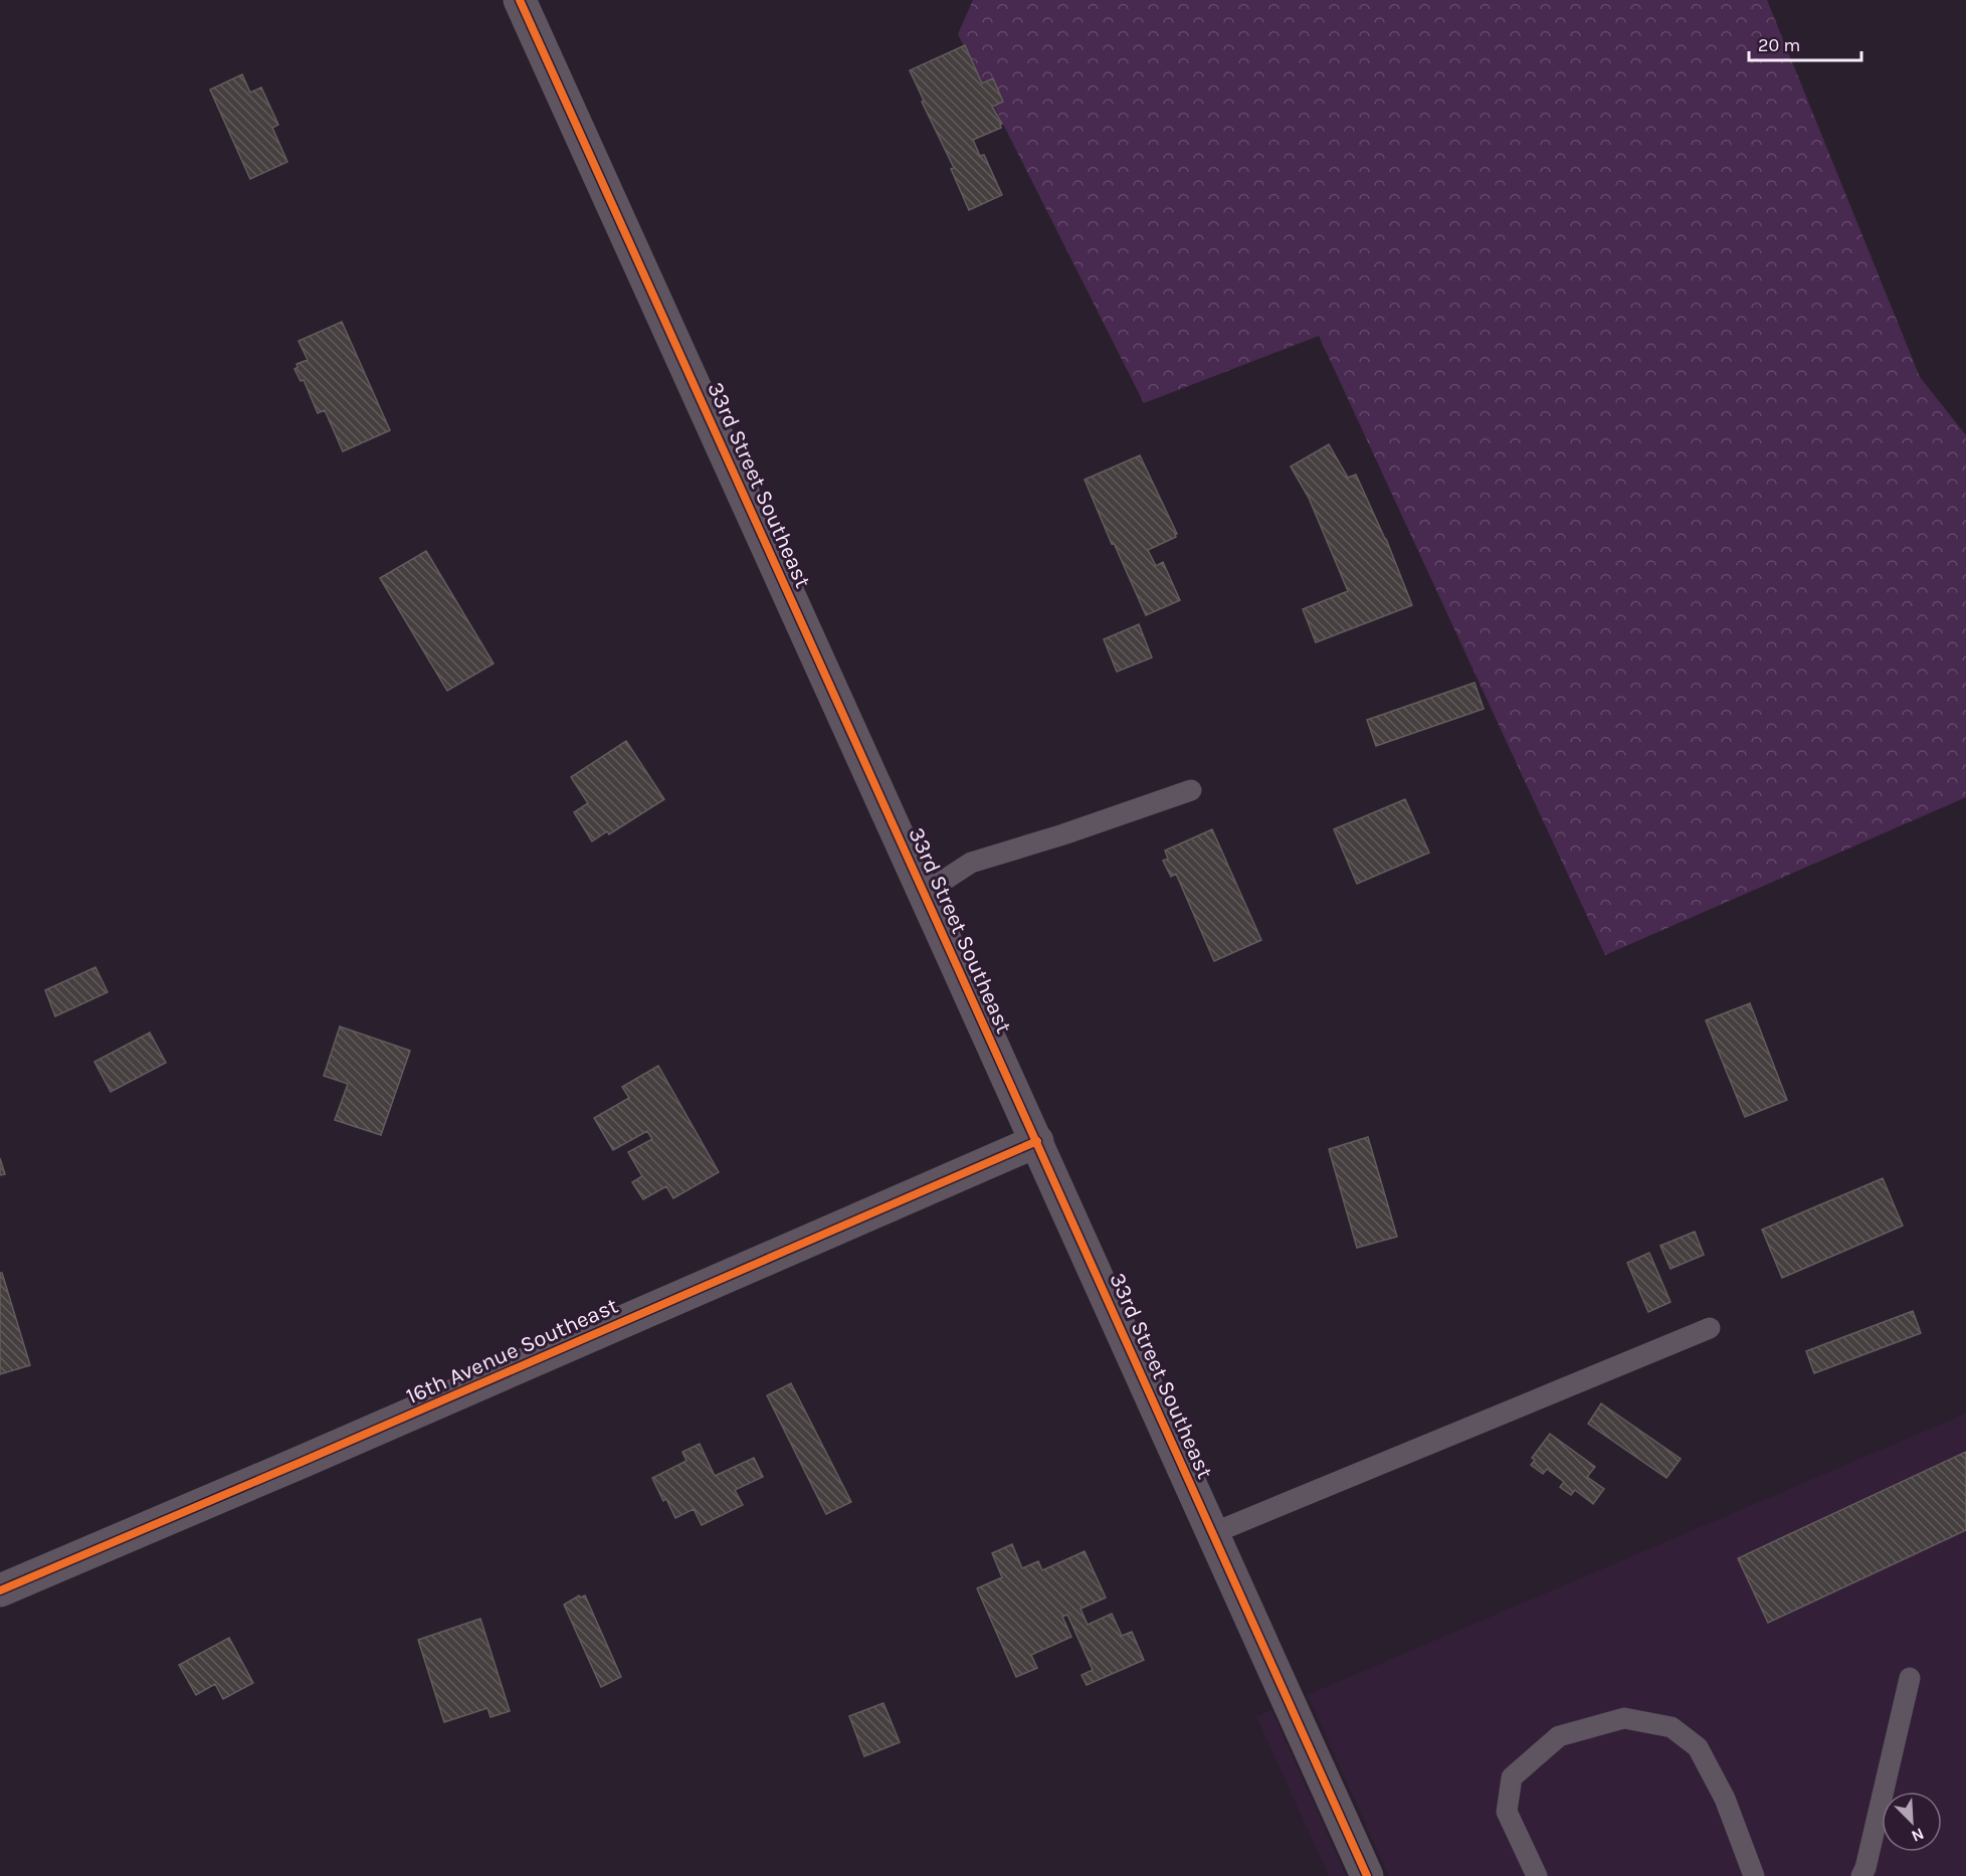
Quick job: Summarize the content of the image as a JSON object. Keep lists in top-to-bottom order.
{
  "streets": {
    "street": ["33rd Street Southeast", "16th Avenue Southeast"]
  },
  "crossings": [
    ["33rd Street Southeast", "16th Avenue Southeast"]
  ],
  "scale_bar": "20 m",
  "north": "bottom right"
}
